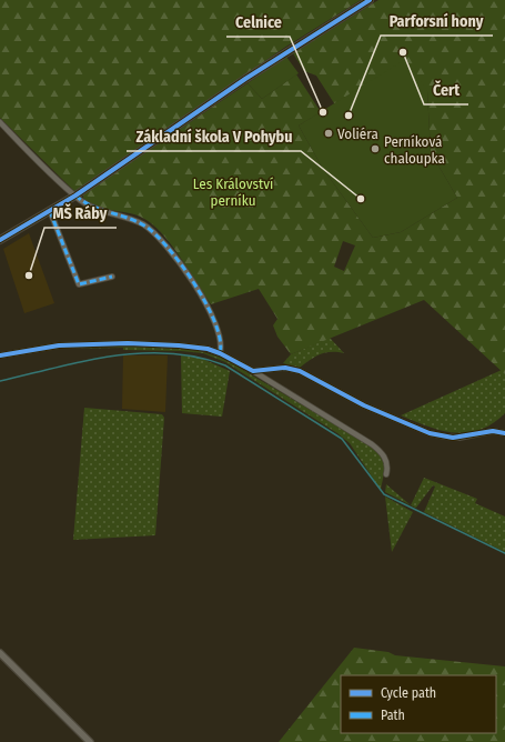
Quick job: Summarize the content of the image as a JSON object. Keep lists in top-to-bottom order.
{
  "parks": ["Les Království perníku"],
  "places": [
    "Čert",
    "Celnice",
    "Parforsní hony",
    "Voliéra",
    "Perníková chaloupka",
    "Základní škola V Pohybu",
    "MŠ Ráby"
  ],
  "legend": ["Cycle path", "Path"]
}
